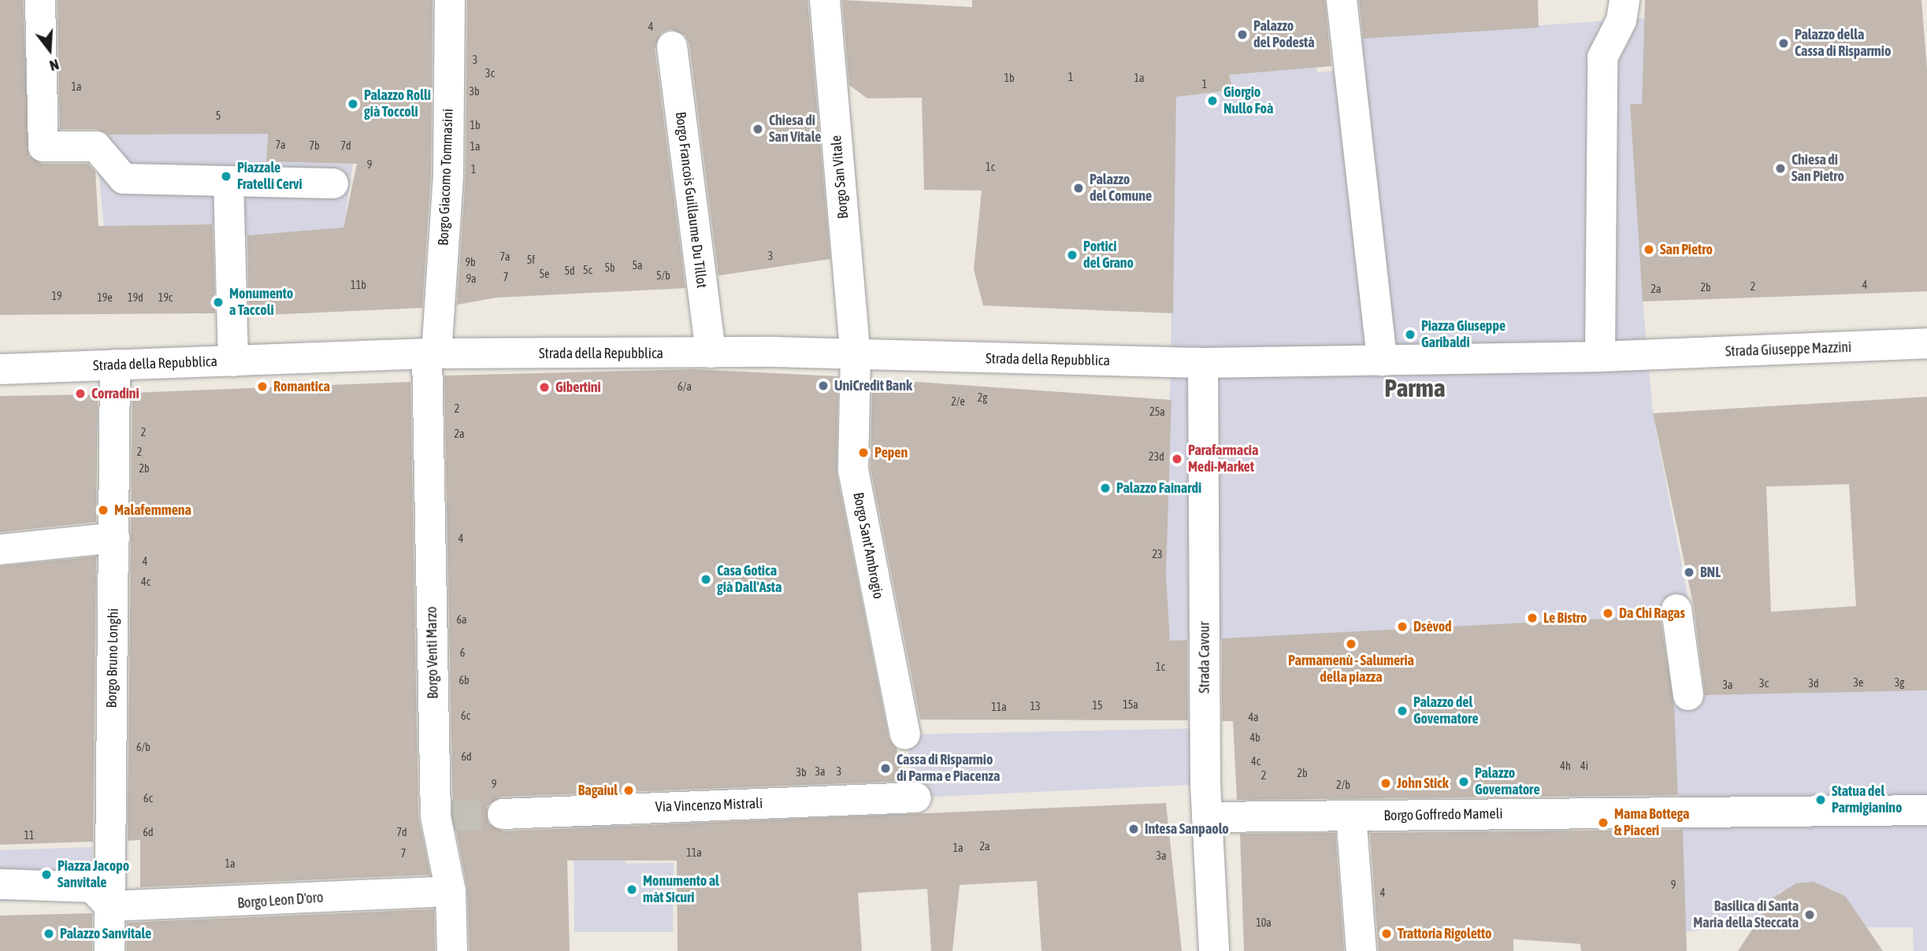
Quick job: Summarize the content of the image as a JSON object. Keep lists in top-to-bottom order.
{
  "streets": {
    "street": [
      "Borgo Giacomo Tommasini",
      "Borgo San Vitale",
      "Borgo Francois Guillaume Du Tillot",
      "Strada Giuseppe Mazzini",
      "Strada della Repubblica",
      "Borgo Sant'Ambrogio",
      "Borgo Venti Marzo",
      "Strada Cavour",
      "Borgo Bruno Longhi",
      "Via Vincenzo Mistrali",
      "Borgo Goffredo Mameli",
      "Borgo Leon D'oro"
    ]
  },
  "crossings": [
    ["Borgo Giacomo Tommasini", "Strada della Repubblica"],
    ["Borgo Giacomo Tommasini", "Borgo Venti Marzo"],
    ["Borgo San Vitale", "Strada della Repubblica"],
    ["Borgo San Vitale", "Borgo Sant'Ambrogio"],
    ["Borgo Francois Guillaume Du Tillot", "Strada della Repubblica"],
    ["Strada della Repubblica", "Borgo Sant'Ambrogio"],
    ["Strada della Repubblica", "Borgo Venti Marzo"],
    ["Strada della Repubblica", "Strada Cavour"],
    ["Strada della Repubblica", "Borgo Bruno Longhi"],
    ["Borgo Venti Marzo", "Borgo Leon D'oro"],
    ["Strada Cavour", "Borgo Goffredo Mameli"],
    ["Borgo Bruno Longhi", "Borgo Leon D'oro"]
  ],
  "districts": ["Parma"],
  "places": [
    "Palazzo del Podestà",
    "Palazzo della Cassa di Risparmio",
    "Giorgio Nullo Foà",
    "Palazzo Rolli già Toccoli",
    "Chiesa di San Vitale",
    "Chiesa di San Pietro",
    "Piazzale Fratelli Cervi",
    "Palazzo del Comune",
    "San Pietro",
    "Portici del Grano",
    "Monumento a Taccoli",
    "Piazza Giuseppe Garibaldi",
    "UniCredit Bank",
    "Romantica",
    "Gibertini",
    "Corradini",
    "Pepen",
    "Parafarmacia Medi-Market",
    "Palazzo Fainardi",
    "Malafemmena",
    "BNL",
    "Casa Gotica già Dall'Asta",
    "Da Chi Ragas",
    "Le Bistro",
    "Dsèvod",
    "Parmamenù - Salumeria della piazza",
    "Palazzo del Governatore",
    "Cassa di Risparmio di Parma e Piacenza",
    "Palazzo Governatore",
    "John Stick",
    "Bagaiul",
    "Statua del Parmigianino",
    "Mama Bottega & Piaceri",
    "Intesa Sanpaolo",
    "Piazza Jacopo Sanvitale",
    "Monumento al màt Sicuri",
    "Basilica di Santa Maria della Steccata",
    "Palazzo Sanvitale",
    "Trattoria Rigoletto"
  ],
  "house_numbers": [
    "4",
    "3",
    "3c",
    "1",
    "1b",
    "1a",
    "1",
    "1a",
    "3b",
    "5",
    "1b",
    "7a",
    "7b",
    "7d",
    "1a",
    "9",
    "1c",
    "1",
    "3",
    "7a",
    "5f",
    "9b",
    "5a",
    "5b",
    "5c",
    "5d",
    "5e",
    "5/b",
    "7",
    "9a",
    "11b",
    "4",
    "2",
    "2b",
    "2a",
    "19",
    "19e",
    "19d",
    "19c",
    "6/a",
    "2g",
    "2/e",
    "2",
    "25a",
    "2",
    "2a",
    "2",
    "23d",
    "2b",
    "4",
    "23",
    "4",
    "4c",
    "6a",
    "6",
    "1c",
    "6b",
    "3e",
    "3g",
    "3c",
    "3d",
    "3a",
    "15a",
    "15",
    "13",
    "11a",
    "6c",
    "4a",
    "4b",
    "6/b",
    "6d",
    "4c",
    "4h",
    "4i",
    "3a",
    "3",
    "3b",
    "2b",
    "2",
    "9",
    "2/b",
    "6c",
    "6d",
    "7d",
    "11",
    "2a",
    "1a",
    "11a",
    "7",
    "3a",
    "1a",
    "9",
    "4",
    "10a"
  ],
  "north": "bottom"
}
